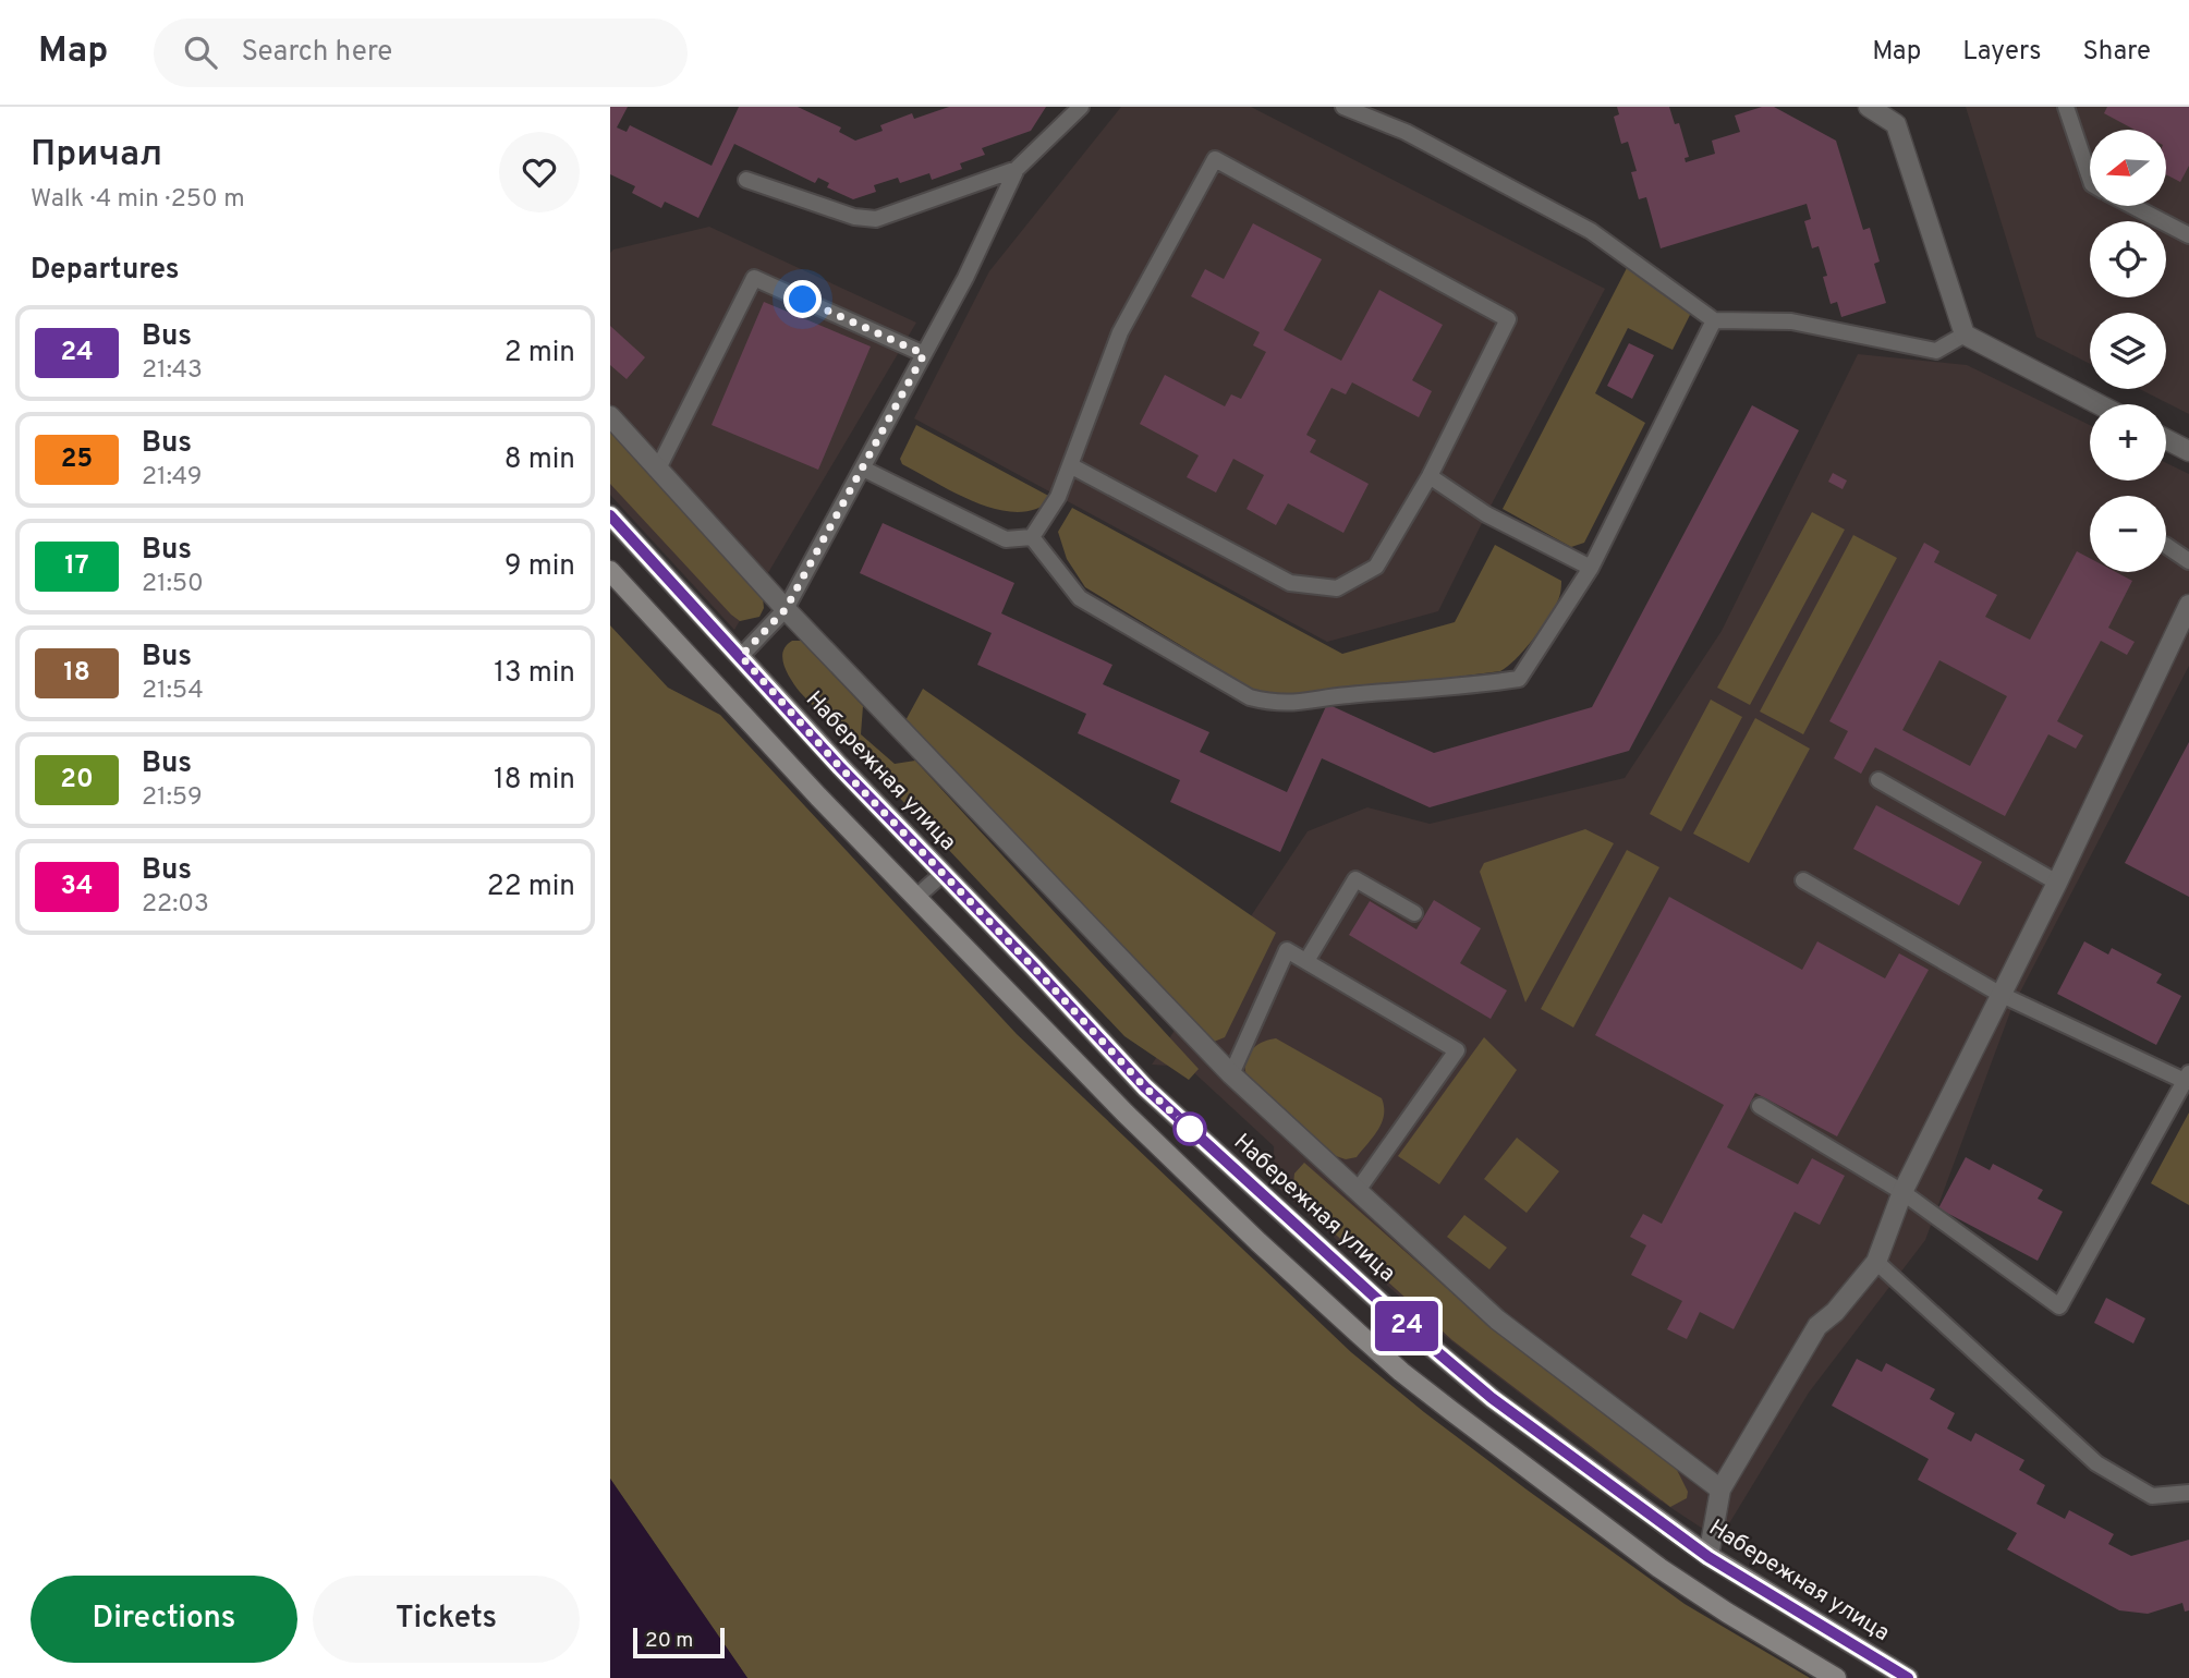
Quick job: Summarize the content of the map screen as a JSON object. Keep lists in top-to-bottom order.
{
  "streets": {
    "main road": ["Набережная улица"]
  },
  "lines": ["bus line 24"],
  "scale_bar": "20 m",
  "north": "left",
  "page": {
    "header": "Map",
    "search": "Search here",
    "nav": ["Map", "Layers", "Share"],
    "heading": [
      ["Причал", "Walk · 4 min · 250 m"],
      "Departures"
    ],
    "on_map": "24",
    "map_buttons": ["+", "−"],
    "list": [
      {
        "mark": "24",
        "name": "Bus",
        "note": "21:43",
        "value": "2 min"
      },
      {
        "mark": "25",
        "name": "Bus",
        "note": "21:49",
        "value": "8 min"
      },
      {
        "mark": "17",
        "name": "Bus",
        "note": "21:50",
        "value": "9 min"
      },
      {
        "mark": "18",
        "name": "Bus",
        "note": "21:54",
        "value": "13 min"
      },
      {
        "mark": "20",
        "name": "Bus",
        "note": "21:59",
        "value": "18 min"
      },
      {
        "mark": "34",
        "name": "Bus",
        "note": "22:03",
        "value": "22 min"
      }
    ],
    "buttons": ["Directions", "Tickets"],
    "scale": "20 m"
  }
}
